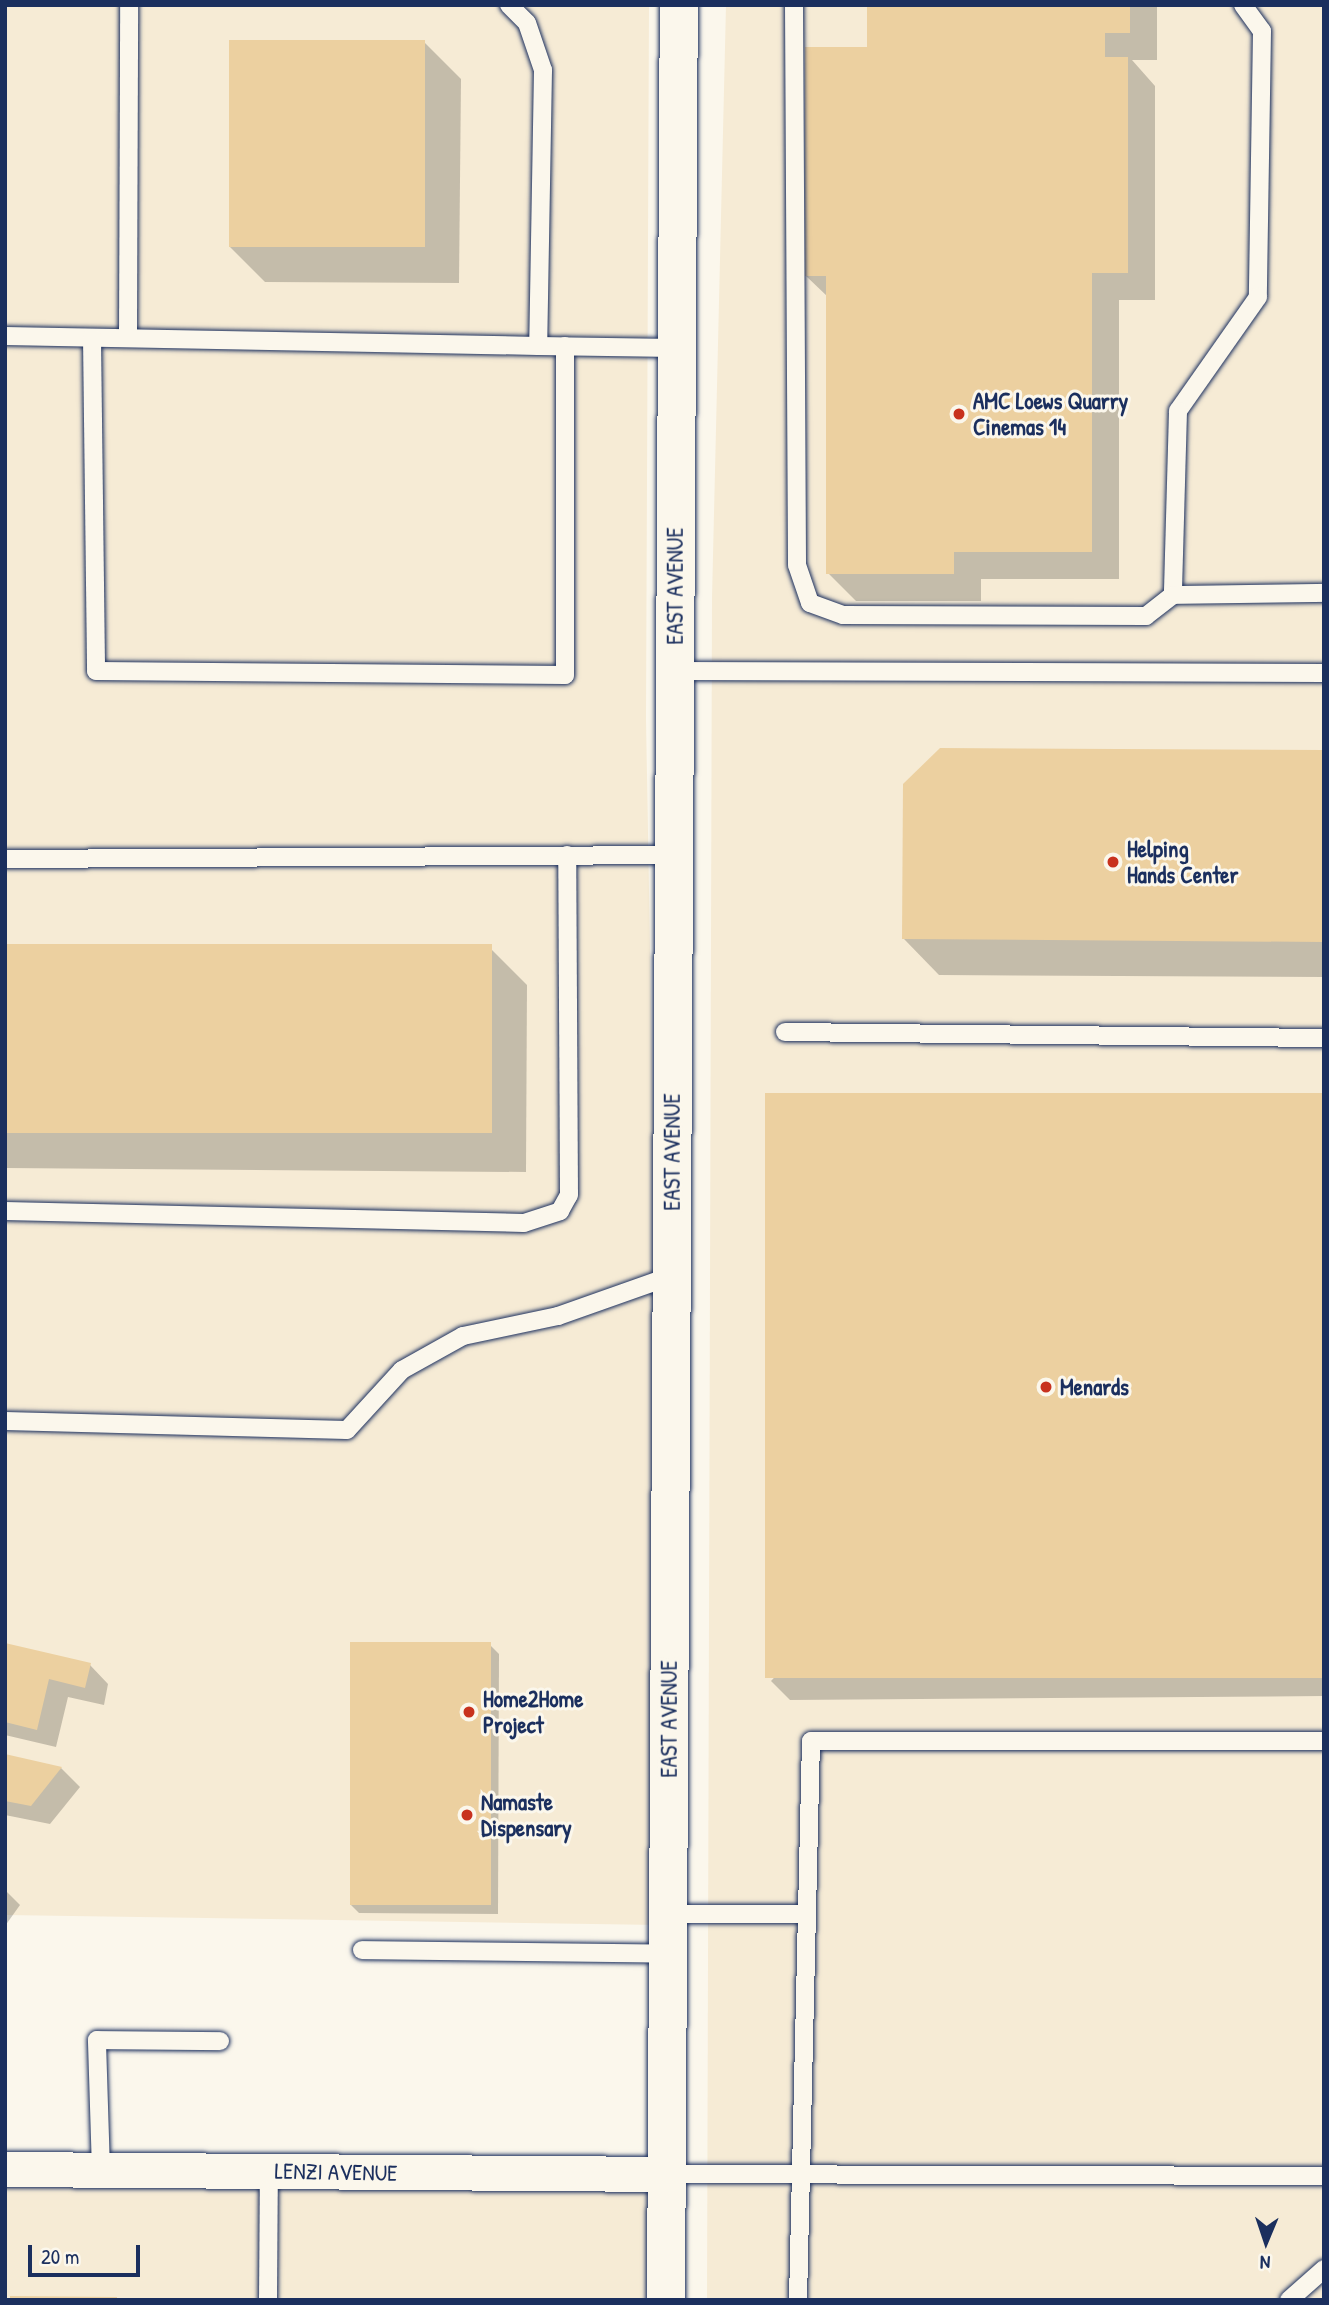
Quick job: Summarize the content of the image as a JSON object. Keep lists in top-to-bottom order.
{
  "streets": {
    "street": ["EAST AVENUE", "LENZI AVENUE"]
  },
  "crossings": [
    ["EAST AVENUE", "LENZI AVENUE"]
  ],
  "places": [
    "AMC Loews Quarry Cinemas 14",
    "Helping Hands Center",
    "Menards",
    "Home2Home Project",
    "Namaste Dispensary"
  ],
  "scale_bar": "20 m",
  "north": "bottom"
}
